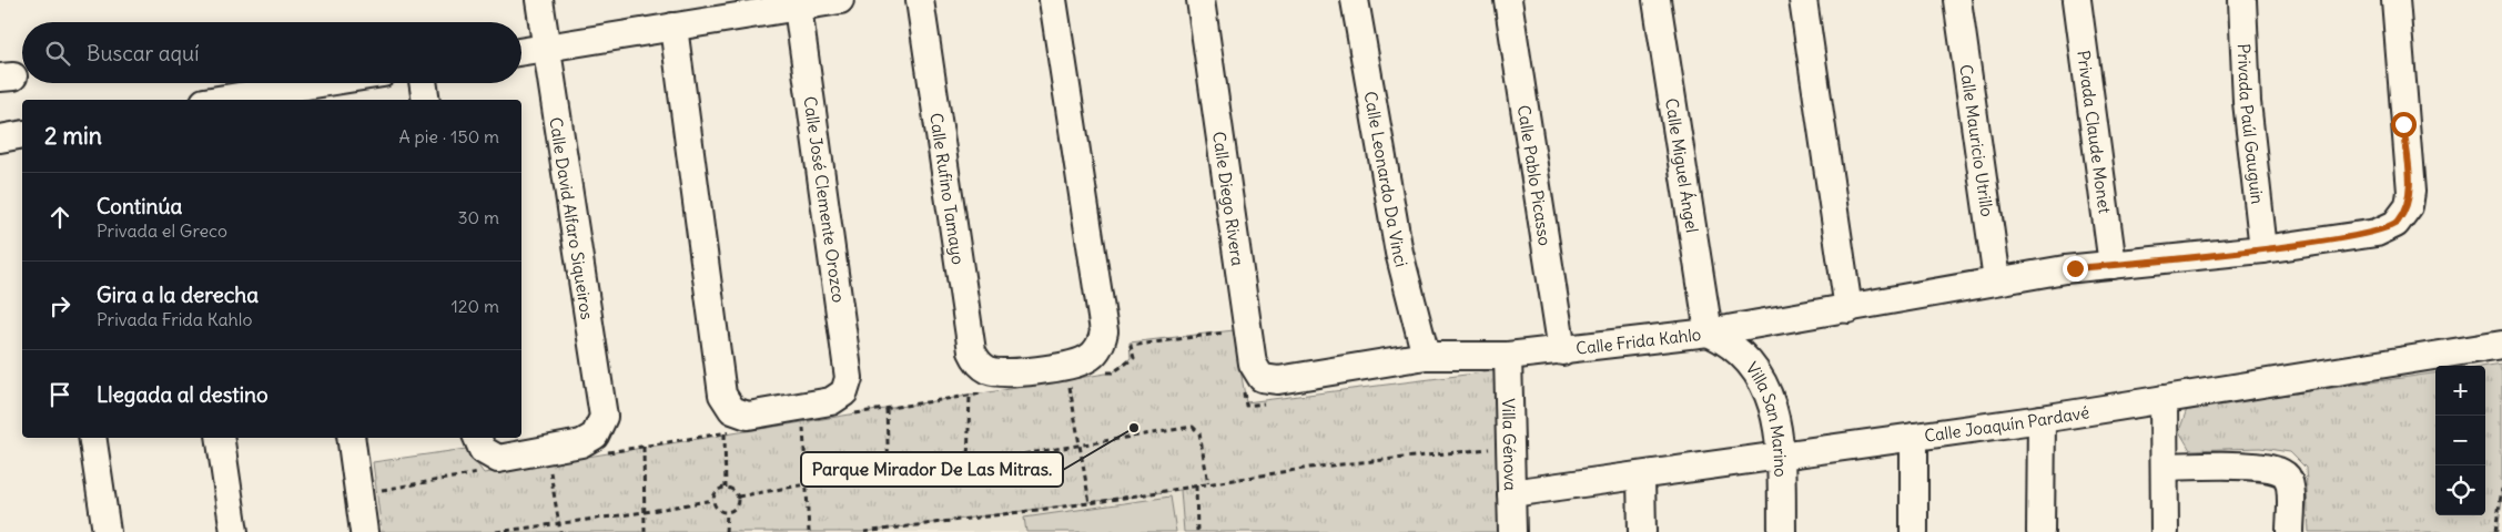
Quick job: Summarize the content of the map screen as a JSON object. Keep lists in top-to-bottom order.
{
  "streets": {
    "street": [
      "Privada Paúl Gauguin",
      "Privada Claude Monet",
      "Calle Mauricio Utrillo",
      "Calle Miguel Ángel",
      "Calle Pablo Picasso",
      "Calle Leonardo Da Vinci",
      "Calle Rufino Tamayo",
      "Calle Diego Rivera",
      "Calle José Clemente Orozco",
      "Calle David Alfaro Siqueiros",
      "Calle Frida Kahlo",
      "Villa San Marino",
      "Calle Joaquín Pardavé",
      "Villa Génova"
    ]
  },
  "crossings": [
    ["Privada Paúl Gauguin", "Calle Frida Kahlo"],
    ["Privada Claude Monet", "Calle Frida Kahlo"],
    ["Calle Mauricio Utrillo", "Calle Frida Kahlo"],
    ["Calle Miguel Ángel", "Calle Frida Kahlo"],
    ["Calle Miguel Ángel", "Villa San Marino"],
    ["Calle Pablo Picasso", "Calle Frida Kahlo"],
    ["Calle Leonardo Da Vinci", "Calle Frida Kahlo"],
    ["Calle Diego Rivera", "Calle Frida Kahlo"],
    ["Calle Frida Kahlo", "Villa San Marino"],
    ["Calle Frida Kahlo", "Villa Génova"],
    ["Villa San Marino", "Calle Joaquín Pardavé"],
    ["Calle Joaquín Pardavé", "Villa Génova"]
  ],
  "places": ["Parque Mirador De Las Mitras."],
  "page": {
    "search": "Buscar aquí",
    "heading": ["2 min", "A pie · 150 m"],
    "list": [
      ["Continúa", "Privada el Greco", "30 m"],
      ["Gira a la derecha", "Privada Frida Kahlo", "120 m"],
      "Llegada al destino"
    ],
    "map_buttons": ["+", "−"]
  }
}
